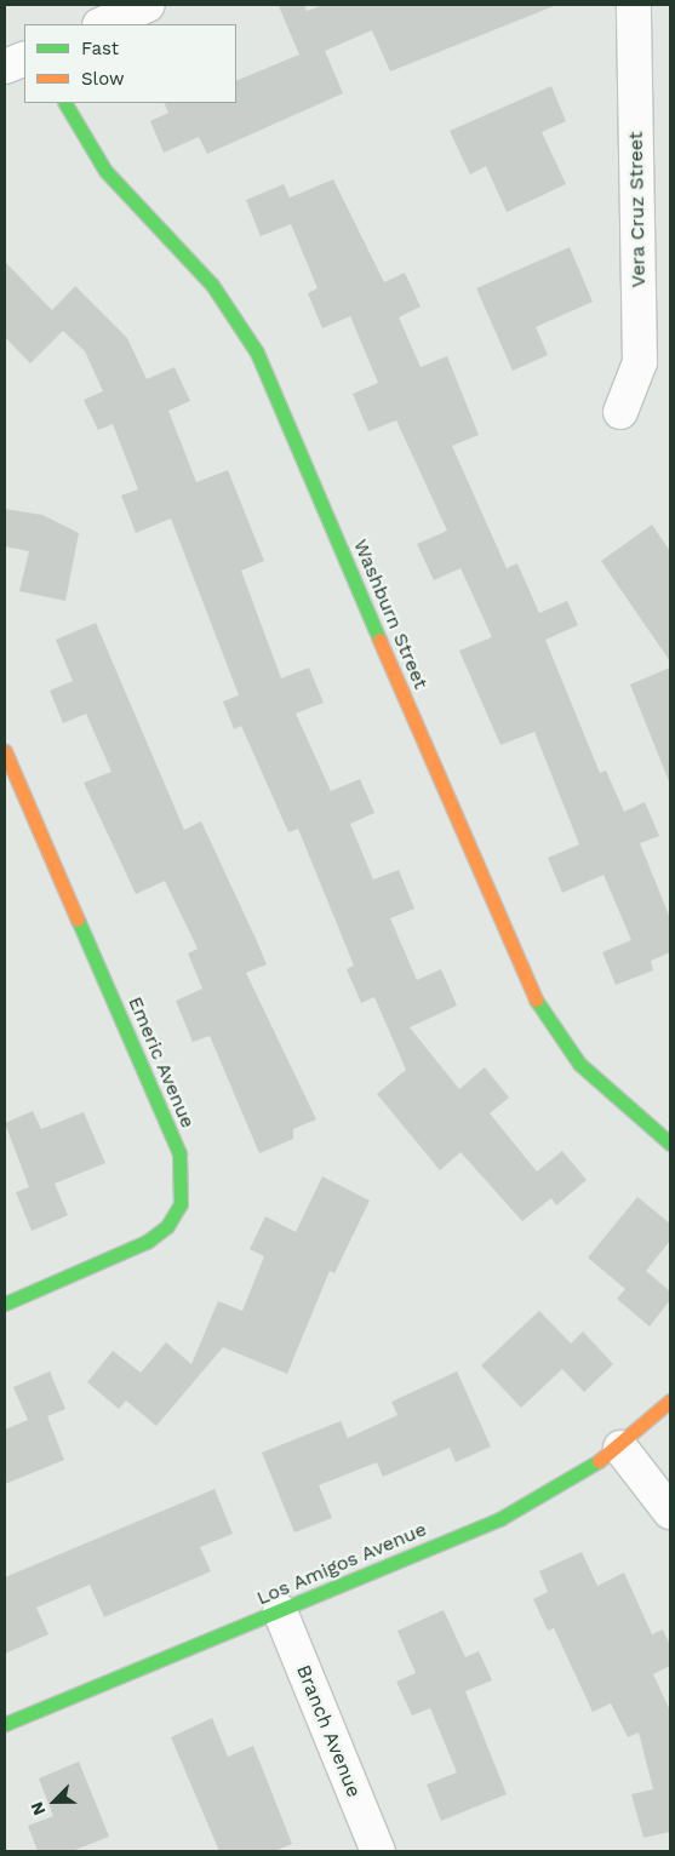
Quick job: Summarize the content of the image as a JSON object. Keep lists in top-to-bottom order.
{
  "streets": {
    "street": [
      "Vera Cruz Street",
      "Washburn Street",
      "Emeric Avenue",
      "Los Amigos Avenue",
      "Branch Avenue"
    ]
  },
  "crossings": [
    ["Los Amigos Avenue", "Branch Avenue"]
  ],
  "legend": ["Fast", "Slow"],
  "north": "bottom left"
}
